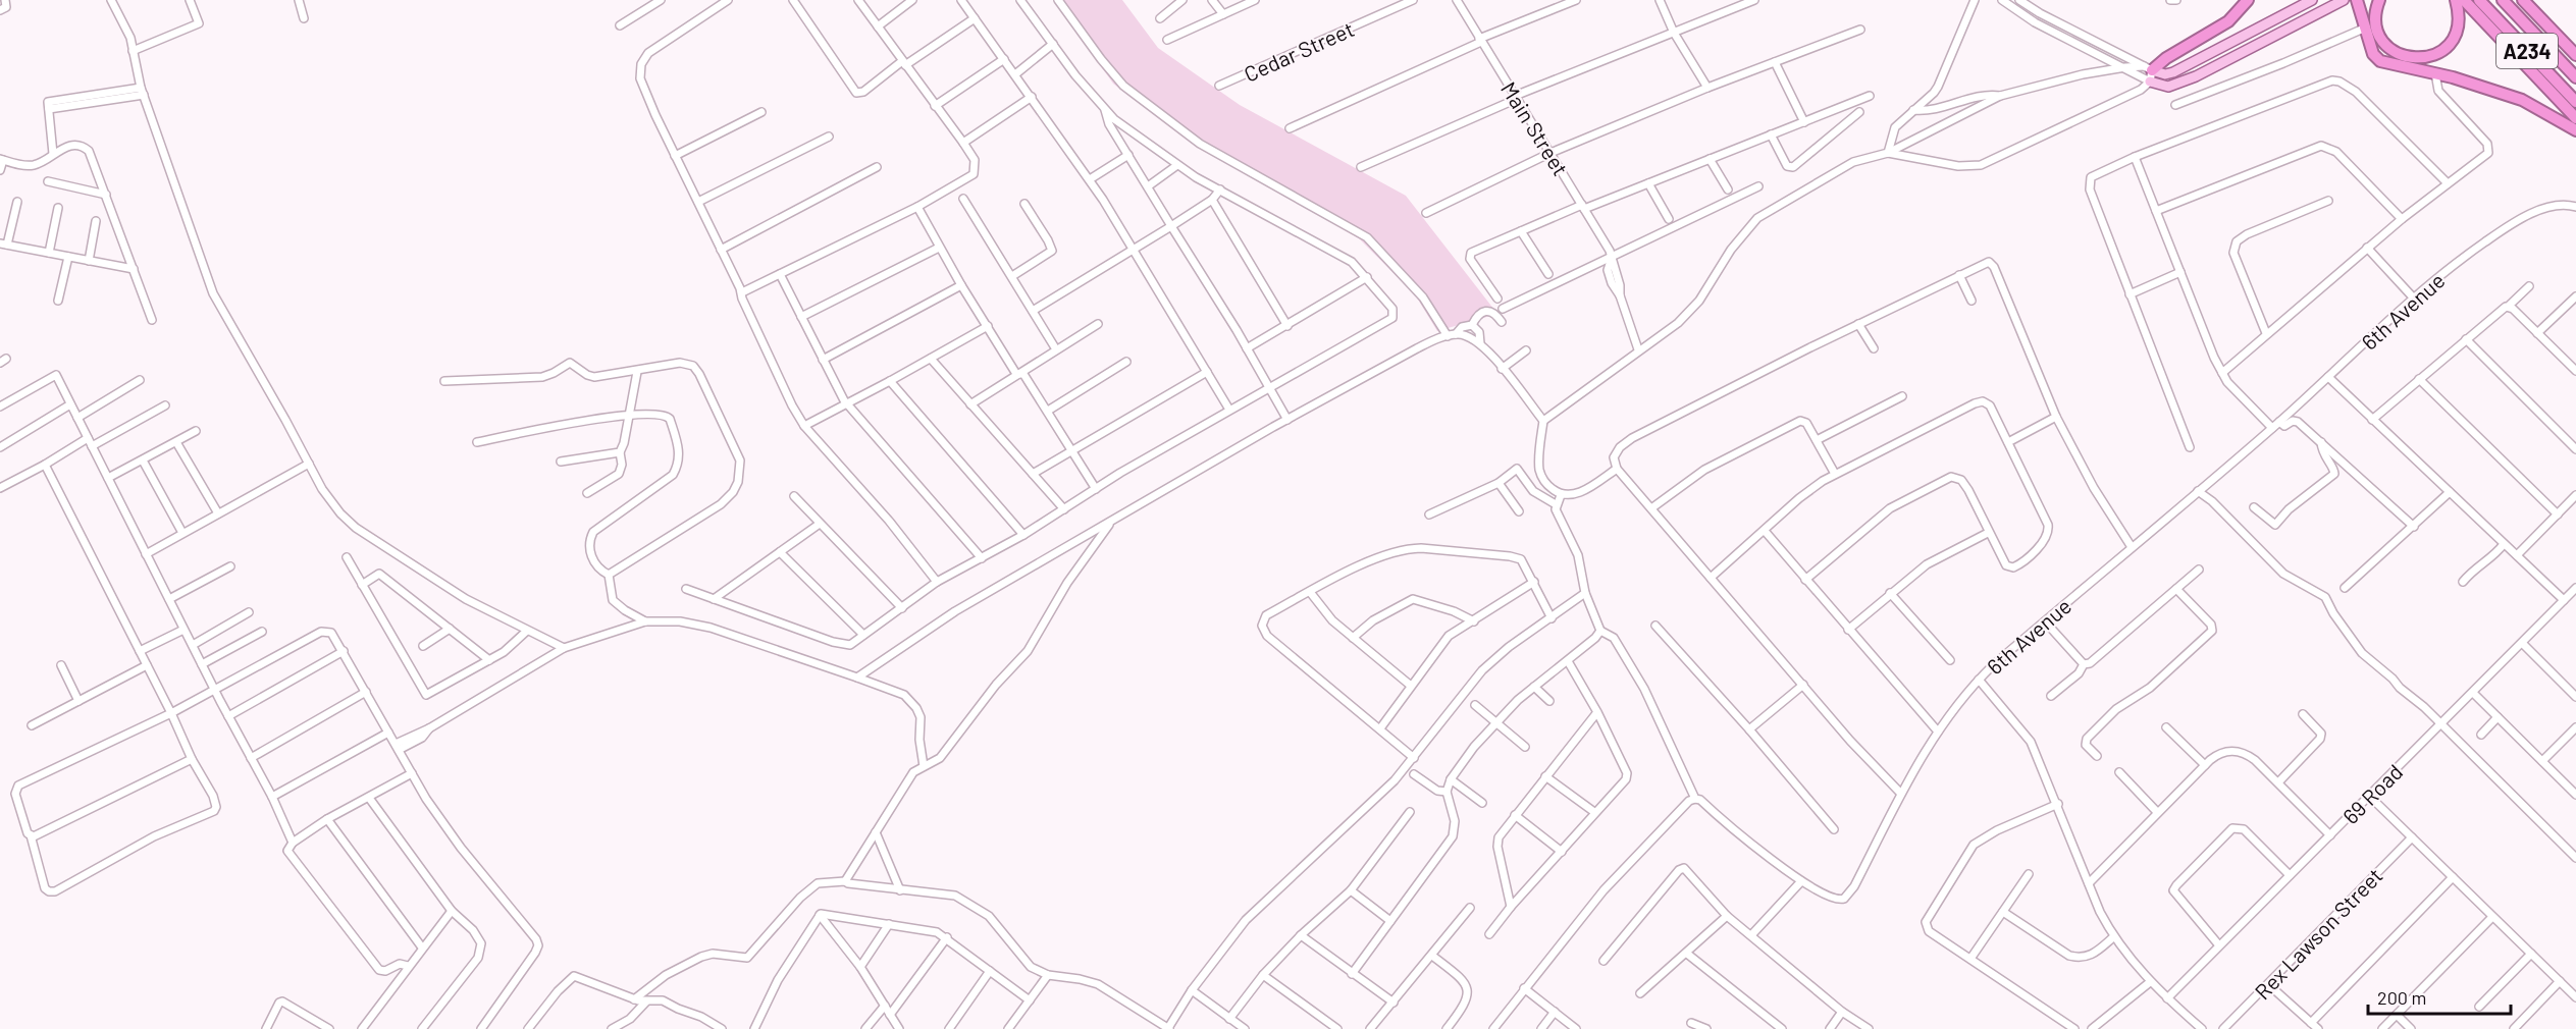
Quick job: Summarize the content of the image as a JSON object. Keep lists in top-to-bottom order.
{
  "streets": {
    "highway": ["A234"],
    "street": [
      "Cedar Street",
      "Main Street",
      "6th Avenue",
      "69 Road",
      "Rex Lawson Street"
    ]
  },
  "scale_bar": "200 m"
}
